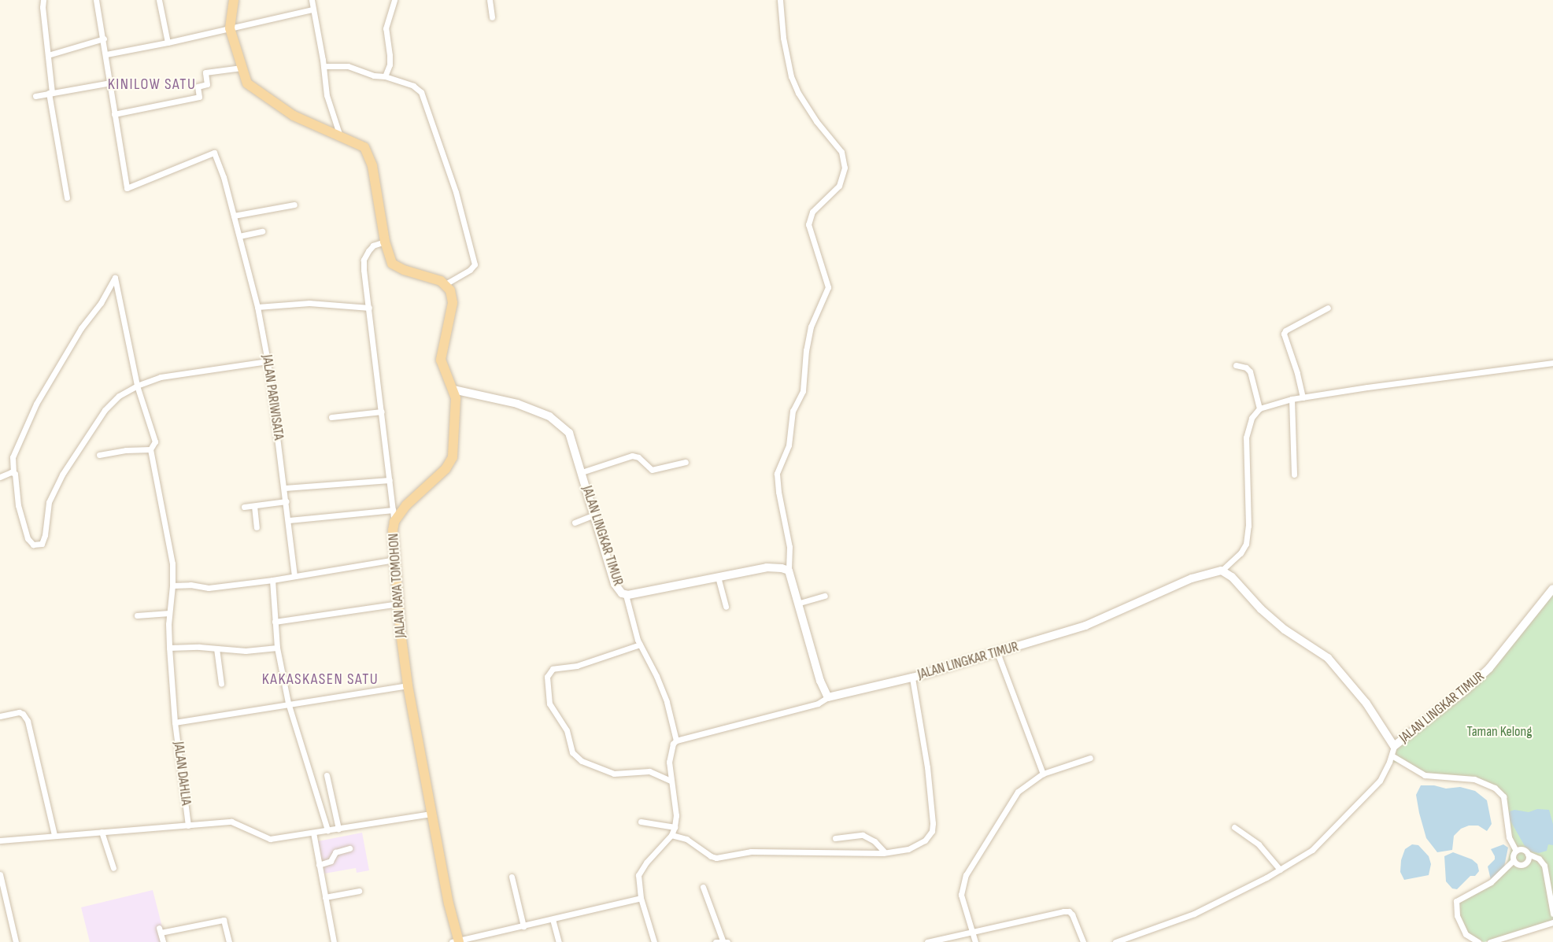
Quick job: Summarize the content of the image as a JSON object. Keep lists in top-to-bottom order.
{
  "streets": {
    "highway": ["JALAN RAYA TOMOHON"],
    "main road": ["JALAN LINGKAR TIMUR"],
    "street": ["JALAN PARIWISATA", "JALAN DAHLIA"]
  },
  "crossings": [
    ["JALAN LINGKAR TIMUR", "JALAN RAYA TOMOHON"]
  ],
  "districts": ["KINILOW SATU", "KAKASKASEN SATU"],
  "parks": ["Taman Kelong"]
}
